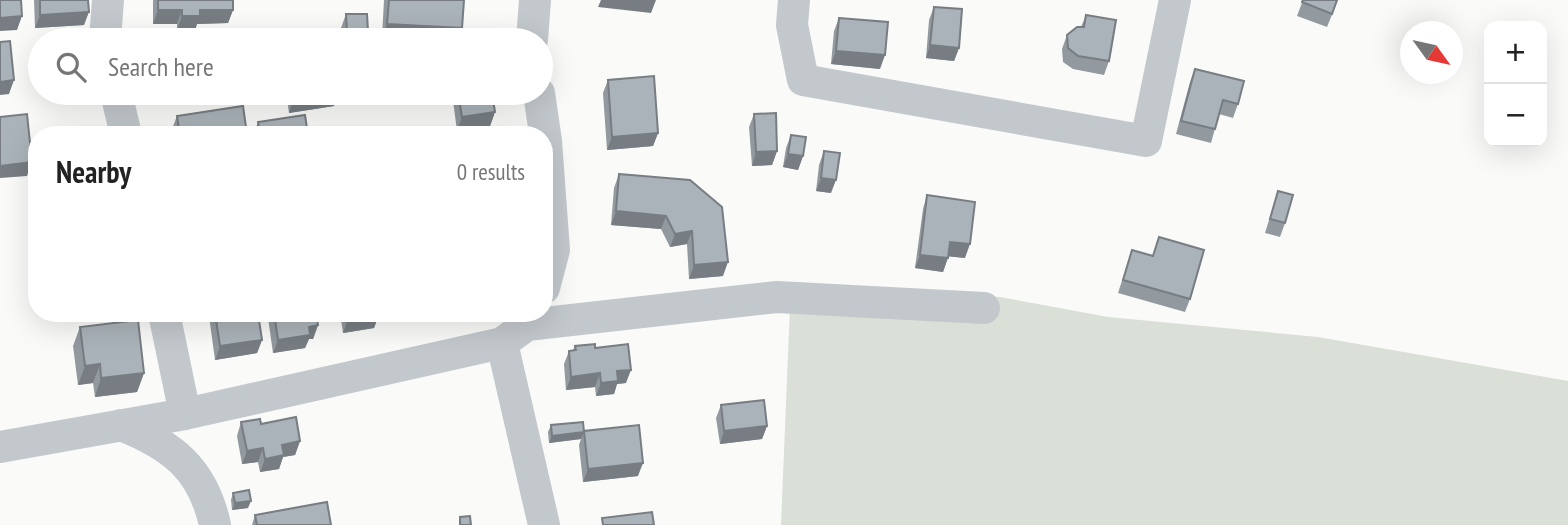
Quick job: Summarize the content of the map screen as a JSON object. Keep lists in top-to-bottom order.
{
  "north": "bottom right",
  "page": {
    "map_buttons": ["+", "−"],
    "search": "Search here",
    "heading": ["Nearby", "0 results"]
  }
}
